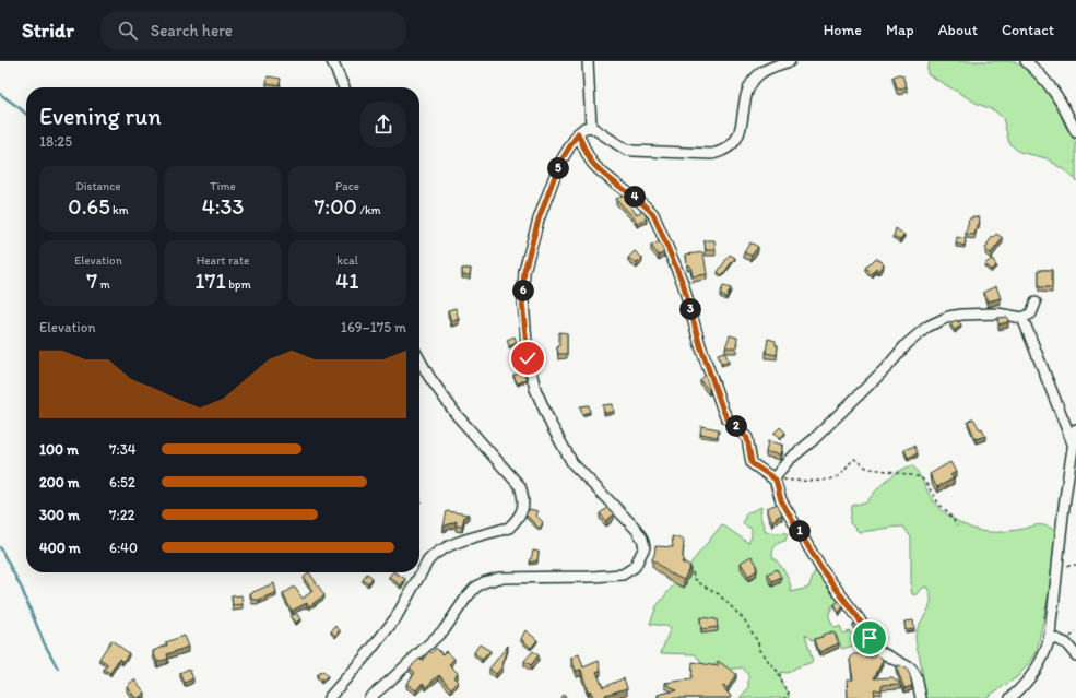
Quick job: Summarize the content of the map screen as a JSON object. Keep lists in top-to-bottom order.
{
  "page": {
    "header": "Stridr",
    "search": "Search here",
    "nav": [
      "Home",
      "Map",
      "About",
      "Contact"
    ],
    "heading": ["Evening run", "18:25"],
    "pins": [
      "5",
      "4",
      "6",
      "3",
      "2",
      "1"
    ],
    "stats": [
      ["Distance", "0.65 km"],
      ["Time", "4:33"],
      ["Pace", "7:00 /km"],
      ["Elevation", "7 m"],
      ["Heart rate", "171 bpm"],
      ["kcal", "41"]
    ],
    "chart": ["Elevation", "169–175 m"],
    "list": [
      {
        "name": "100 m",
        "note": "7:34"
      },
      {
        "name": "200 m",
        "note": "6:52"
      },
      {
        "name": "300 m",
        "note": "7:22"
      },
      {
        "name": "400 m",
        "note": "6:40"
      }
    ]
  }
}
